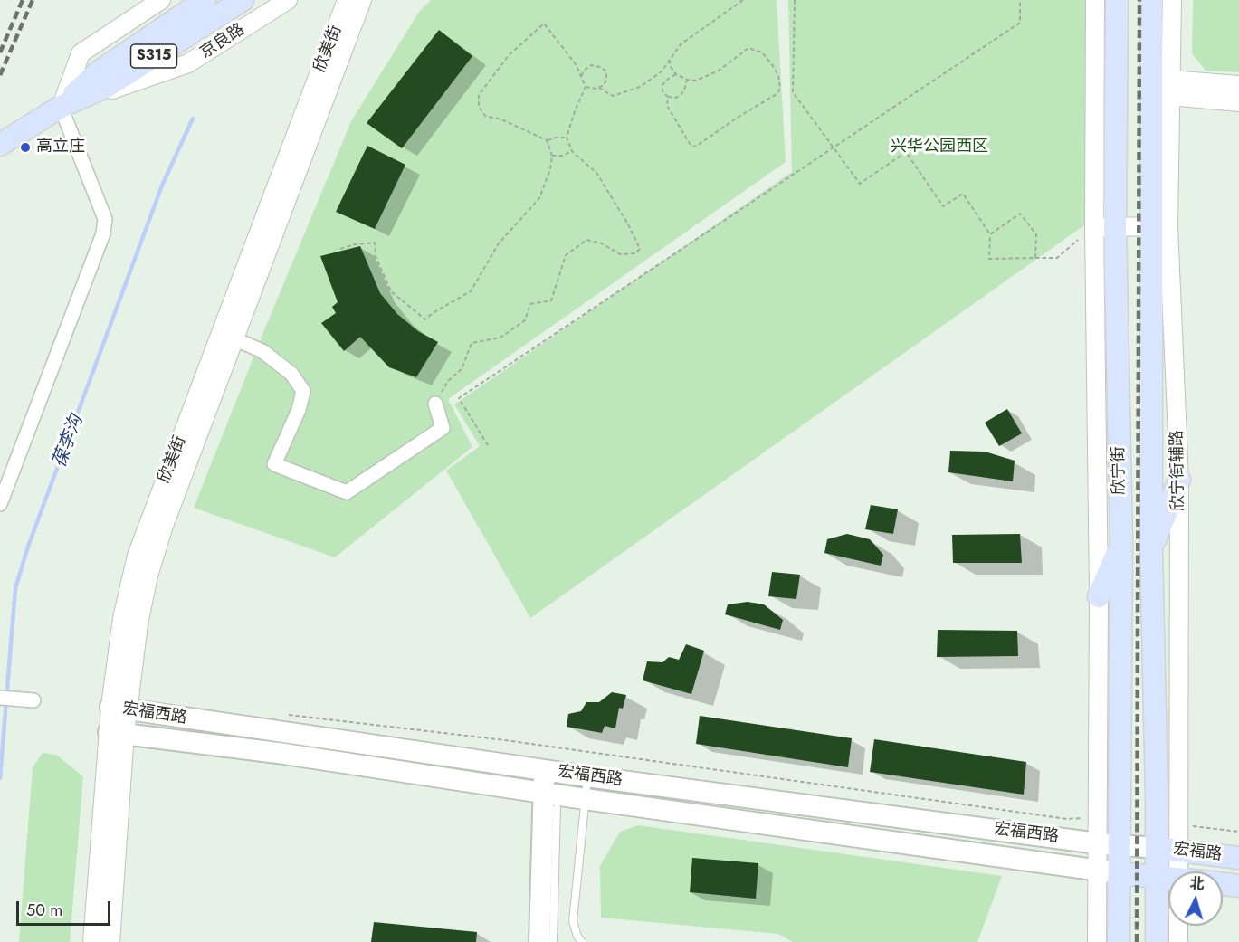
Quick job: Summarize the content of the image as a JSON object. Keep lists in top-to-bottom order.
{
  "streets": {
    "main road": [
      "京良路",
      "S315",
      "欣宁街",
      "宏福西路",
      "宏福路"
    ],
    "street": ["欣美街", "欣宁街辅路"]
  },
  "crossings": [
    ["欣美街", "宏福西路"],
    ["欣宁街", "欣宁街辅路"],
    ["欣宁街", "宏福西路"],
    ["欣宁街", "宏福路"],
    ["欣宁街辅路", "宏福路"],
    ["宏福西路", "宏福路"]
  ],
  "water": ["葆李沟"],
  "parks": ["兴华公园西区"],
  "places": ["高立庄"],
  "scale_bar": "50 m",
  "north": "top"
}
